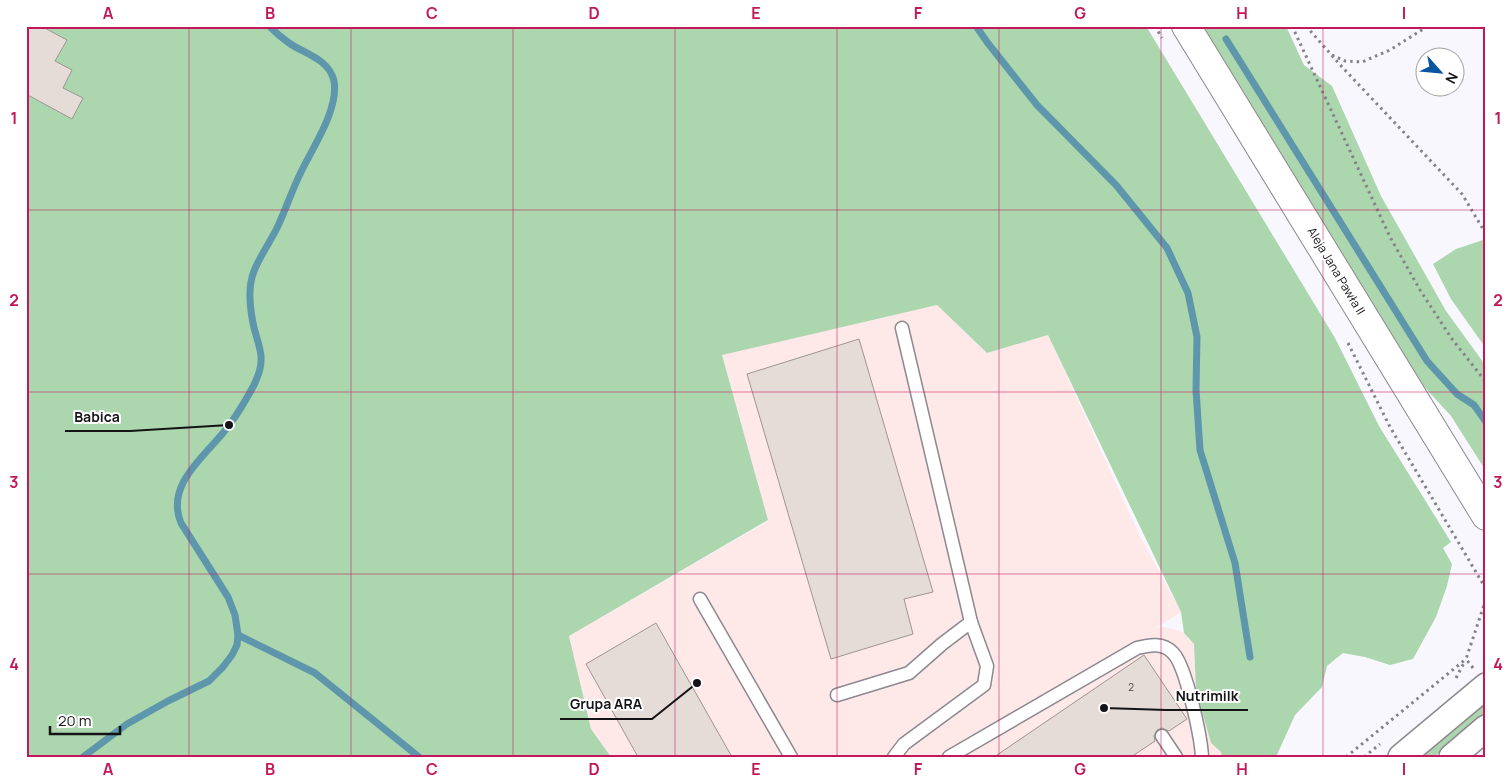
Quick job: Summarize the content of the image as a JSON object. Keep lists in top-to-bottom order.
{
  "streets": {
    "street": ["Aleja Jana Pawła II"]
  },
  "places": ["Babica", "Grupa ARA", "Nutrimilk"],
  "house_numbers": ["2"],
  "scale_bar": "20 m",
  "north": "bottom right",
  "grid": {
    "columns": [
      "A",
      "B",
      "C",
      "D",
      "E",
      "F",
      "G",
      "H",
      "I"
    ],
    "rows": [
      "1",
      "2",
      "3",
      "4"
    ]
  }
}
